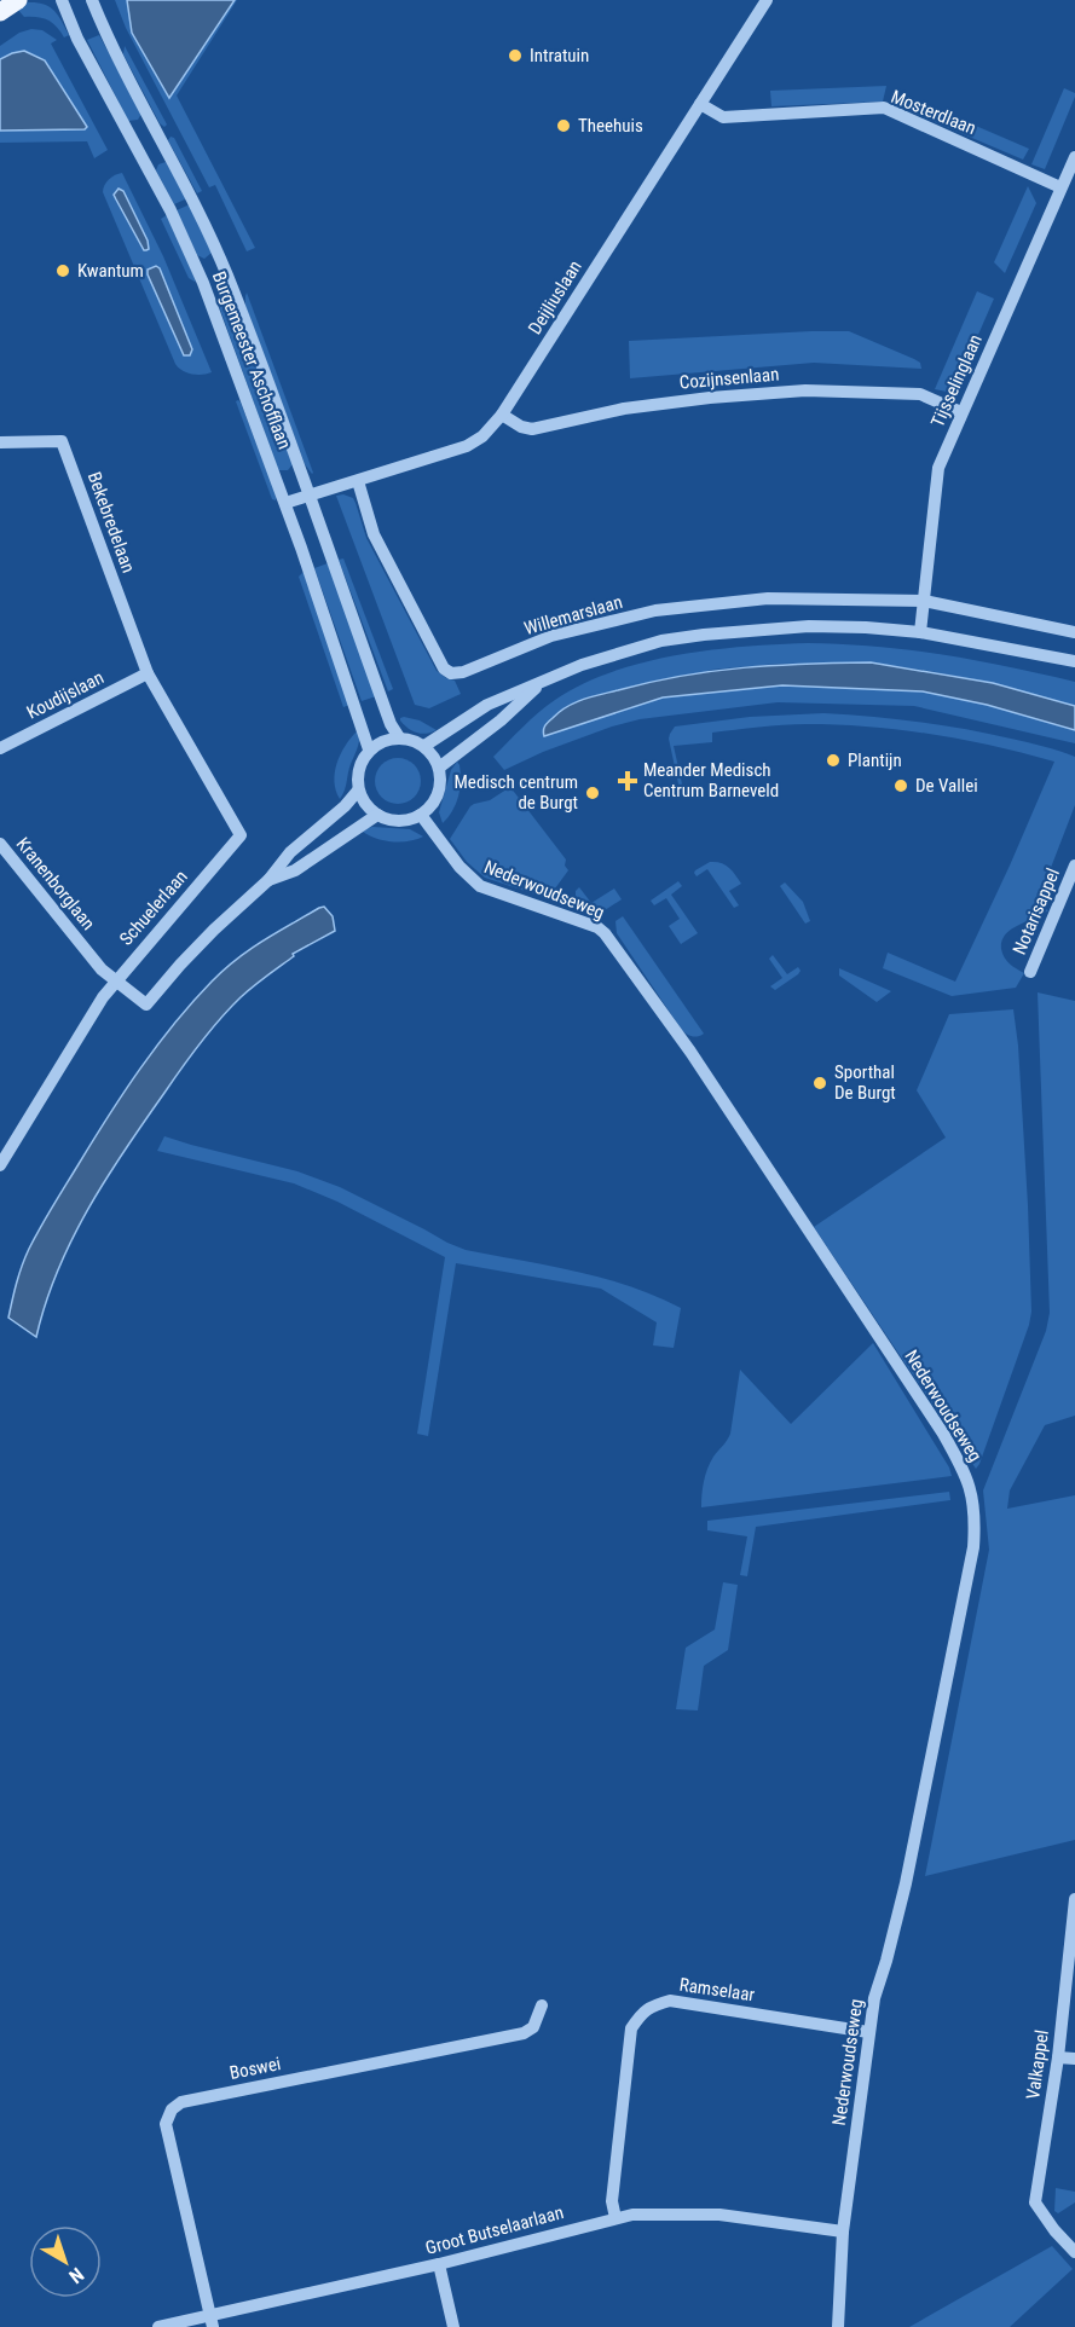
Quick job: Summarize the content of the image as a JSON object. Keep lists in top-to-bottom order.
{
  "streets": {
    "street": [
      "Mosterdlaan",
      "Deijliuslaan",
      "Burgemeester Aschofflaan",
      "Cozijnsenlaan",
      "Tijsselinglaan",
      "Bekebredelaan",
      "Willemarslaan",
      "Koudijslaan",
      "Kranenborglaan",
      "Nederwoudseweg",
      "Schuelerlaan",
      "Notarisappel",
      "Ramselaar",
      "Valkappel",
      "Boswei",
      "Groot Butselaarlaan"
    ]
  },
  "crossings": [
    ["Mosterdlaan", "Deijliuslaan"],
    ["Mosterdlaan", "Tijsselinglaan"],
    ["Deijliuslaan", "Burgemeester Aschofflaan"],
    ["Deijliuslaan", "Cozijnsenlaan"],
    ["Deijliuslaan", "Willemarslaan"],
    ["Burgemeester Aschofflaan", "Nederwoudseweg"],
    ["Cozijnsenlaan", "Tijsselinglaan"],
    ["Tijsselinglaan", "Willemarslaan"],
    ["Bekebredelaan", "Koudijslaan"],
    ["Bekebredelaan", "Schuelerlaan"],
    ["Koudijslaan", "Schuelerlaan"],
    ["Kranenborglaan", "Schuelerlaan"],
    ["Nederwoudseweg", "Ramselaar"],
    ["Nederwoudseweg", "Groot Butselaarlaan"],
    ["Ramselaar", "Groot Butselaarlaan"],
    ["Boswei", "Groot Butselaarlaan"]
  ],
  "places": {
    "other": [
      "Intratuin",
      "Theehuis",
      "Kwantum",
      "Plantijn",
      "De Vallei",
      "Medisch centrum de Burgt",
      "Sporthal De Burgt"
    ],
    "health": ["Meander Medisch Centrum Barneveld"]
  },
  "north": "bottom right"
}
